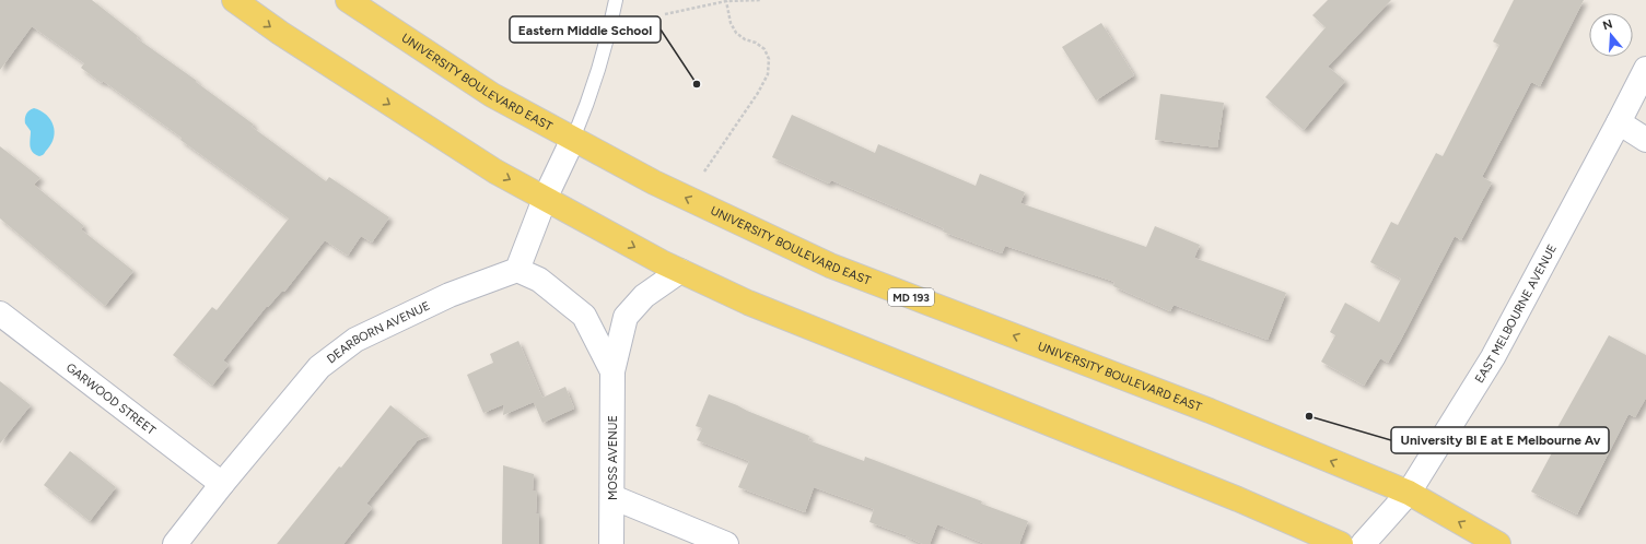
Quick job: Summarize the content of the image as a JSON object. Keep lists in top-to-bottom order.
{
  "streets": {
    "main road": ["UNIVERSITY BOULEVARD EAST", "MD 193"],
    "street": [
      "EAST MELBOURNE AVENUE",
      "DEARBORN AVENUE",
      "GARWOOD STREET",
      "MOSS AVENUE"
    ]
  },
  "crossings": [
    ["UNIVERSITY BOULEVARD EAST", "EAST MELBOURNE AVENUE"],
    ["DEARBORN AVENUE", "GARWOOD STREET"],
    ["DEARBORN AVENUE", "MOSS AVENUE"]
  ],
  "places": ["Eastern Middle School", "University Bl E at E Melbourne Av"],
  "north": "top"
}
